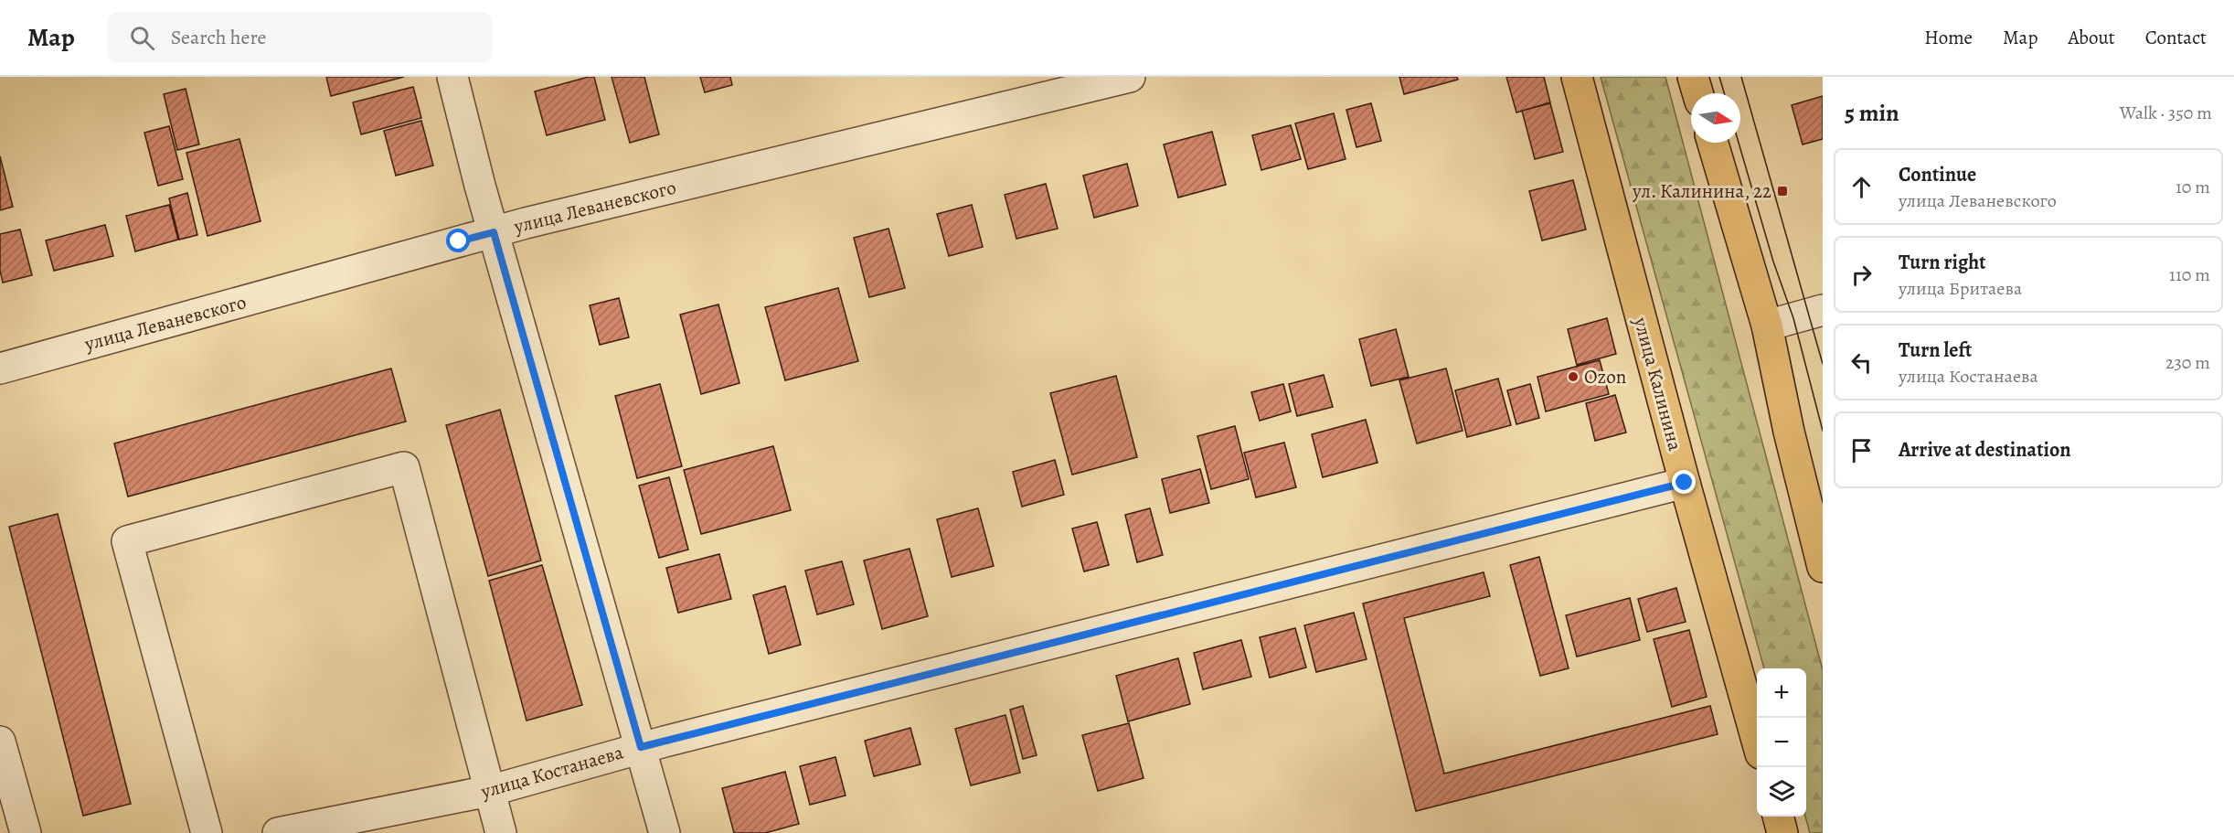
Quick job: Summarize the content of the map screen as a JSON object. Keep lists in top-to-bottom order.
{
  "streets": {
    "main road": ["улица Калинина"],
    "street": ["улица Леваневского", "улица Костанаева"]
  },
  "crossings": [
    ["улица Калинина", "улица Костанаева"]
  ],
  "places": {
    "transit": ["ул. Калинина, 22"],
    "other": ["Ozon"]
  },
  "north": "right",
  "page": {
    "header": "Map",
    "search": "Search here",
    "nav": [
      "Home",
      "Map",
      "About",
      "Contact"
    ],
    "heading": ["5 min", "Walk · 350 m"],
    "list": [
      ["Continue", "улица Леваневского", "10 m"],
      ["Turn right", "улица Бритаева", "110 m"],
      ["Turn left", "улица Костанаева", "230 m"],
      "Arrive at destination"
    ],
    "map_buttons": ["+", "−"]
  }
}
